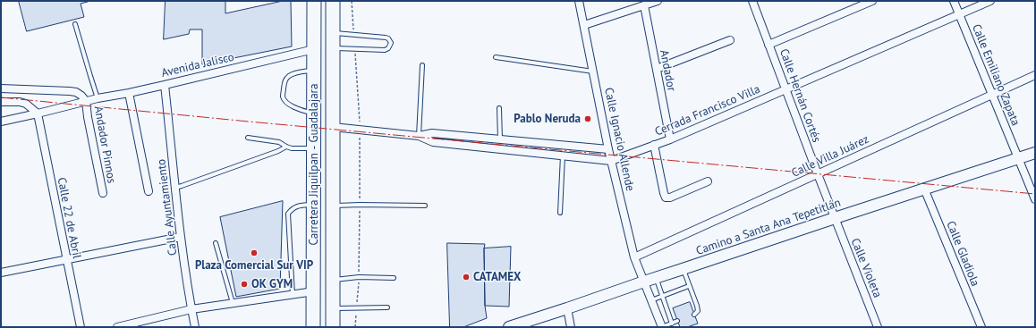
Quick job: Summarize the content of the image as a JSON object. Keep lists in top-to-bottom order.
{
  "streets": {
    "highway": ["Carretera Jiquilpan - Guadalajara"],
    "street": [
      "Avenida Jalisco",
      "Andador",
      "Calle Emiliano Zapata",
      "Calle Hernán Cortés",
      "Cerrada Francisco Villa",
      "Calle Ignacio Allende",
      "Andador Pinnos",
      "Calle Villa Juárez",
      "Calle Ayuntamiento",
      "Calle 22 de Abril",
      "Camino a Santa Ana Tepetitlán",
      "Calle Gladiola",
      "Calle Violeta"
    ]
  },
  "crossings": [
    ["Avenida Jalisco", "Andador Pinnos"],
    ["Avenida Jalisco", "Carretera Jiquilpan - Guadalajara"],
    ["Avenida Jalisco", "Calle Ayuntamiento"],
    ["Avenida Jalisco", "Calle 22 de Abril"],
    ["Andador", "Cerrada Francisco Villa"],
    ["Calle Emiliano Zapata", "Cerrada Francisco Villa"],
    ["Calle Emiliano Zapata", "Calle Villa Juárez"],
    ["Calle Emiliano Zapata", "Camino a Santa Ana Tepetitlán"],
    ["Calle Hernán Cortés", "Cerrada Francisco Villa"],
    ["Calle Hernán Cortés", "Calle Villa Juárez"],
    ["Calle Hernán Cortés", "Camino a Santa Ana Tepetitlán"],
    ["Calle Hernán Cortés", "Calle Violeta"],
    ["Cerrada Francisco Villa", "Calle Ignacio Allende"],
    ["Cerrada Francisco Villa", "Carretera Jiquilpan - Guadalajara"],
    ["Calle Ignacio Allende", "Calle Villa Juárez"],
    ["Calle Ignacio Allende", "Camino a Santa Ana Tepetitlán"],
    ["Camino a Santa Ana Tepetitlán", "Calle Gladiola"],
    ["Camino a Santa Ana Tepetitlán", "Calle Violeta"]
  ],
  "places": [
    "Pablo Neruda",
    "Plaza Comercial Sur VIP",
    "CATAMEX",
    "OK GYM"
  ]
}
